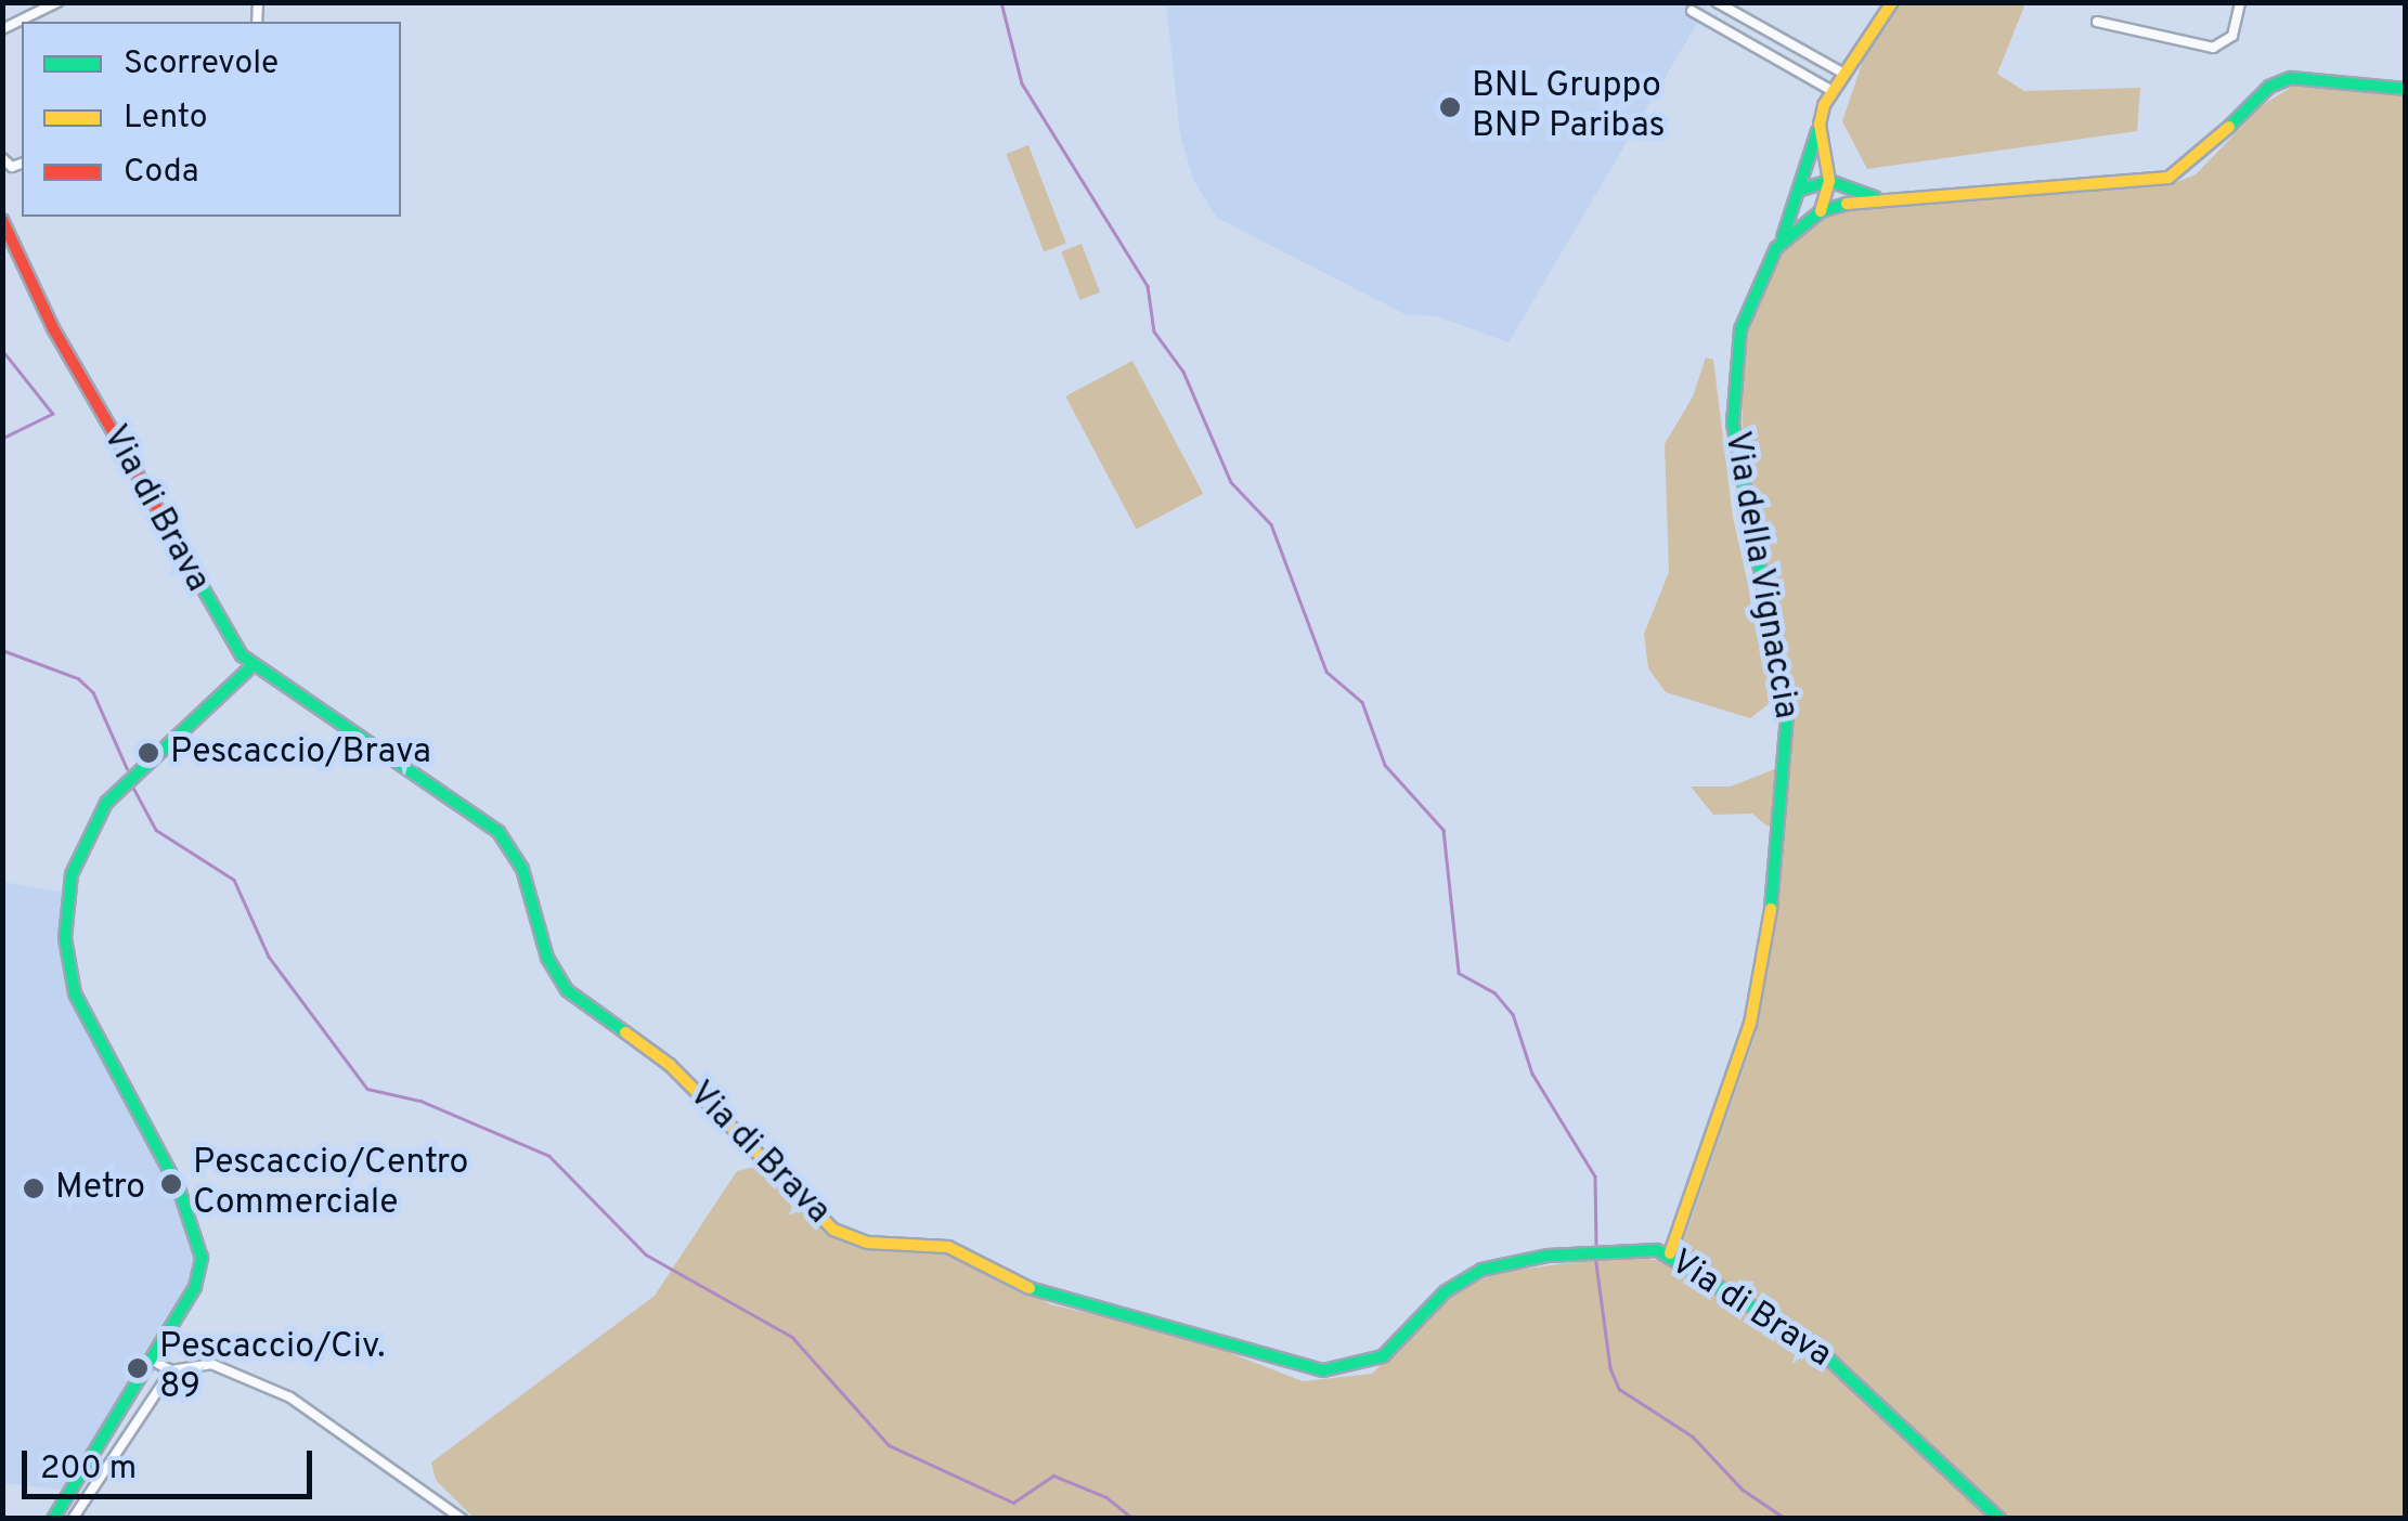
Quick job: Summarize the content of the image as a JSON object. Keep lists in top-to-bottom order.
{
  "streets": {
    "street": ["Via di Brava", "Via della Vignaccia"]
  },
  "crossings": [
    ["Via di Brava", "Via della Vignaccia"]
  ],
  "places": [
    "BNL Gruppo BNP Paribas",
    "Pescaccio/Brava",
    "Pescaccio/Centro Commerciale",
    "Metro",
    "Pescaccio/Civ. 89"
  ],
  "legend": ["Scorrevole", "Lento", "Coda"],
  "scale_bar": "200 m"
}
